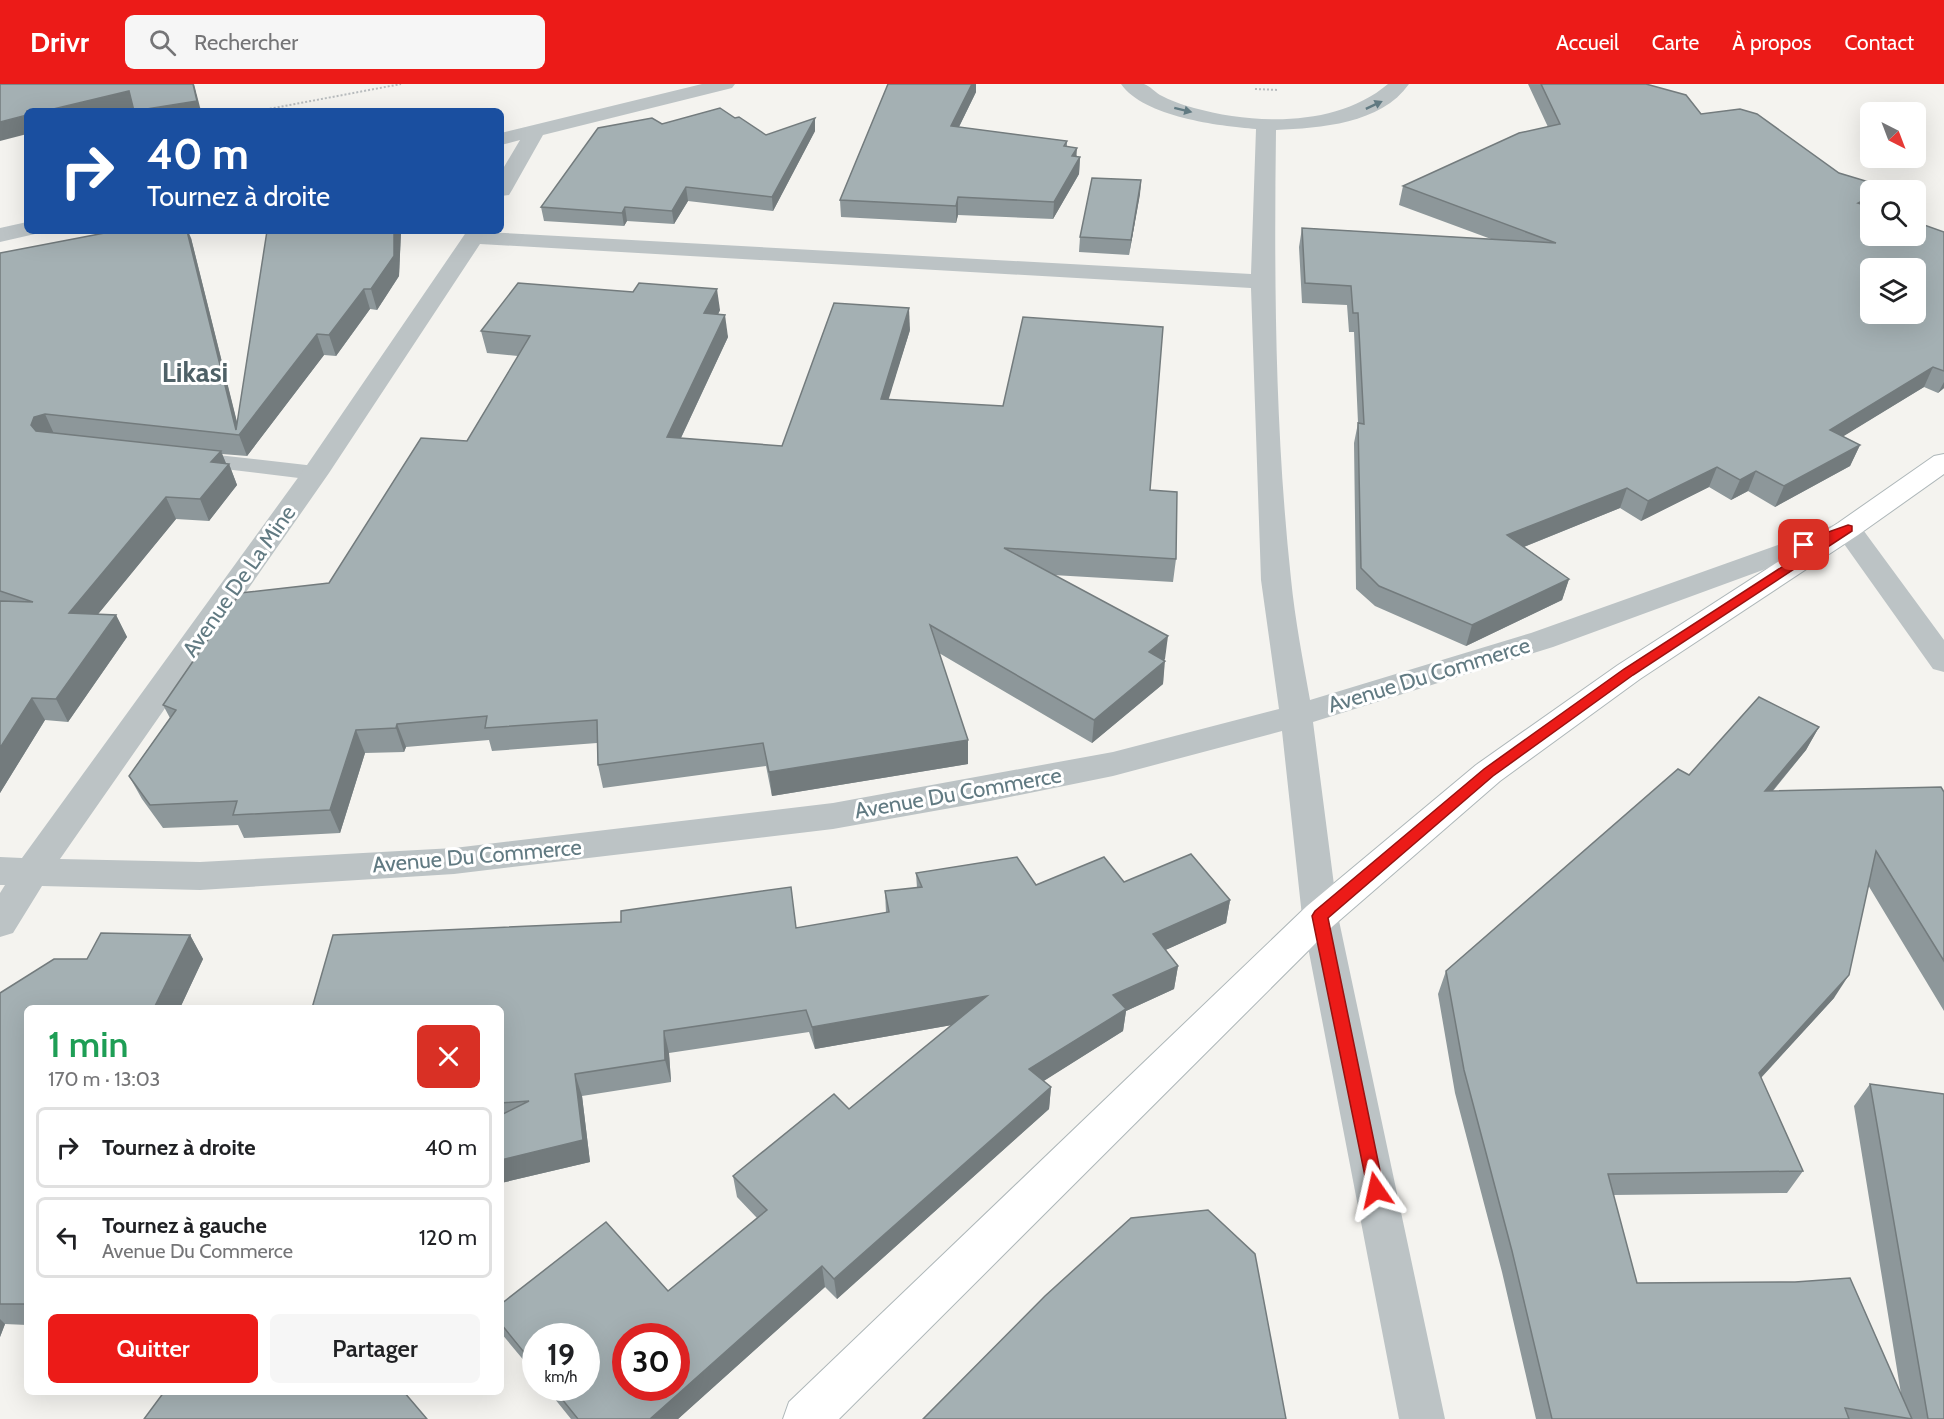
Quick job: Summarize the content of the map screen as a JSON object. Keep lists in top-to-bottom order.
{
  "streets": {
    "street": ["Avenue De La Mine", "Avenue Du Commerce"]
  },
  "crossings": [
    ["Avenue De La Mine", "Avenue Du Commerce"]
  ],
  "districts": ["Likasi"],
  "north": "bottom right",
  "page": {
    "header": "Drivr",
    "search": "Rechercher",
    "nav": [
      "Accueil",
      "Carte",
      "À propos",
      "Contact"
    ],
    "turn": ["40 m", "Tournez à droite"],
    "heading": ["1 min", "170 m · 13:03"],
    "list": [
      {
        "name": "Tournez à droite",
        "value": "40 m"
      },
      {
        "name": "Tournez à gauche",
        "note": "Avenue Du Commerce",
        "value": "120 m"
      }
    ],
    "buttons": ["Quitter", "Partager"],
    "speed": "19 km/h",
    "limit": "30"
  }
}
